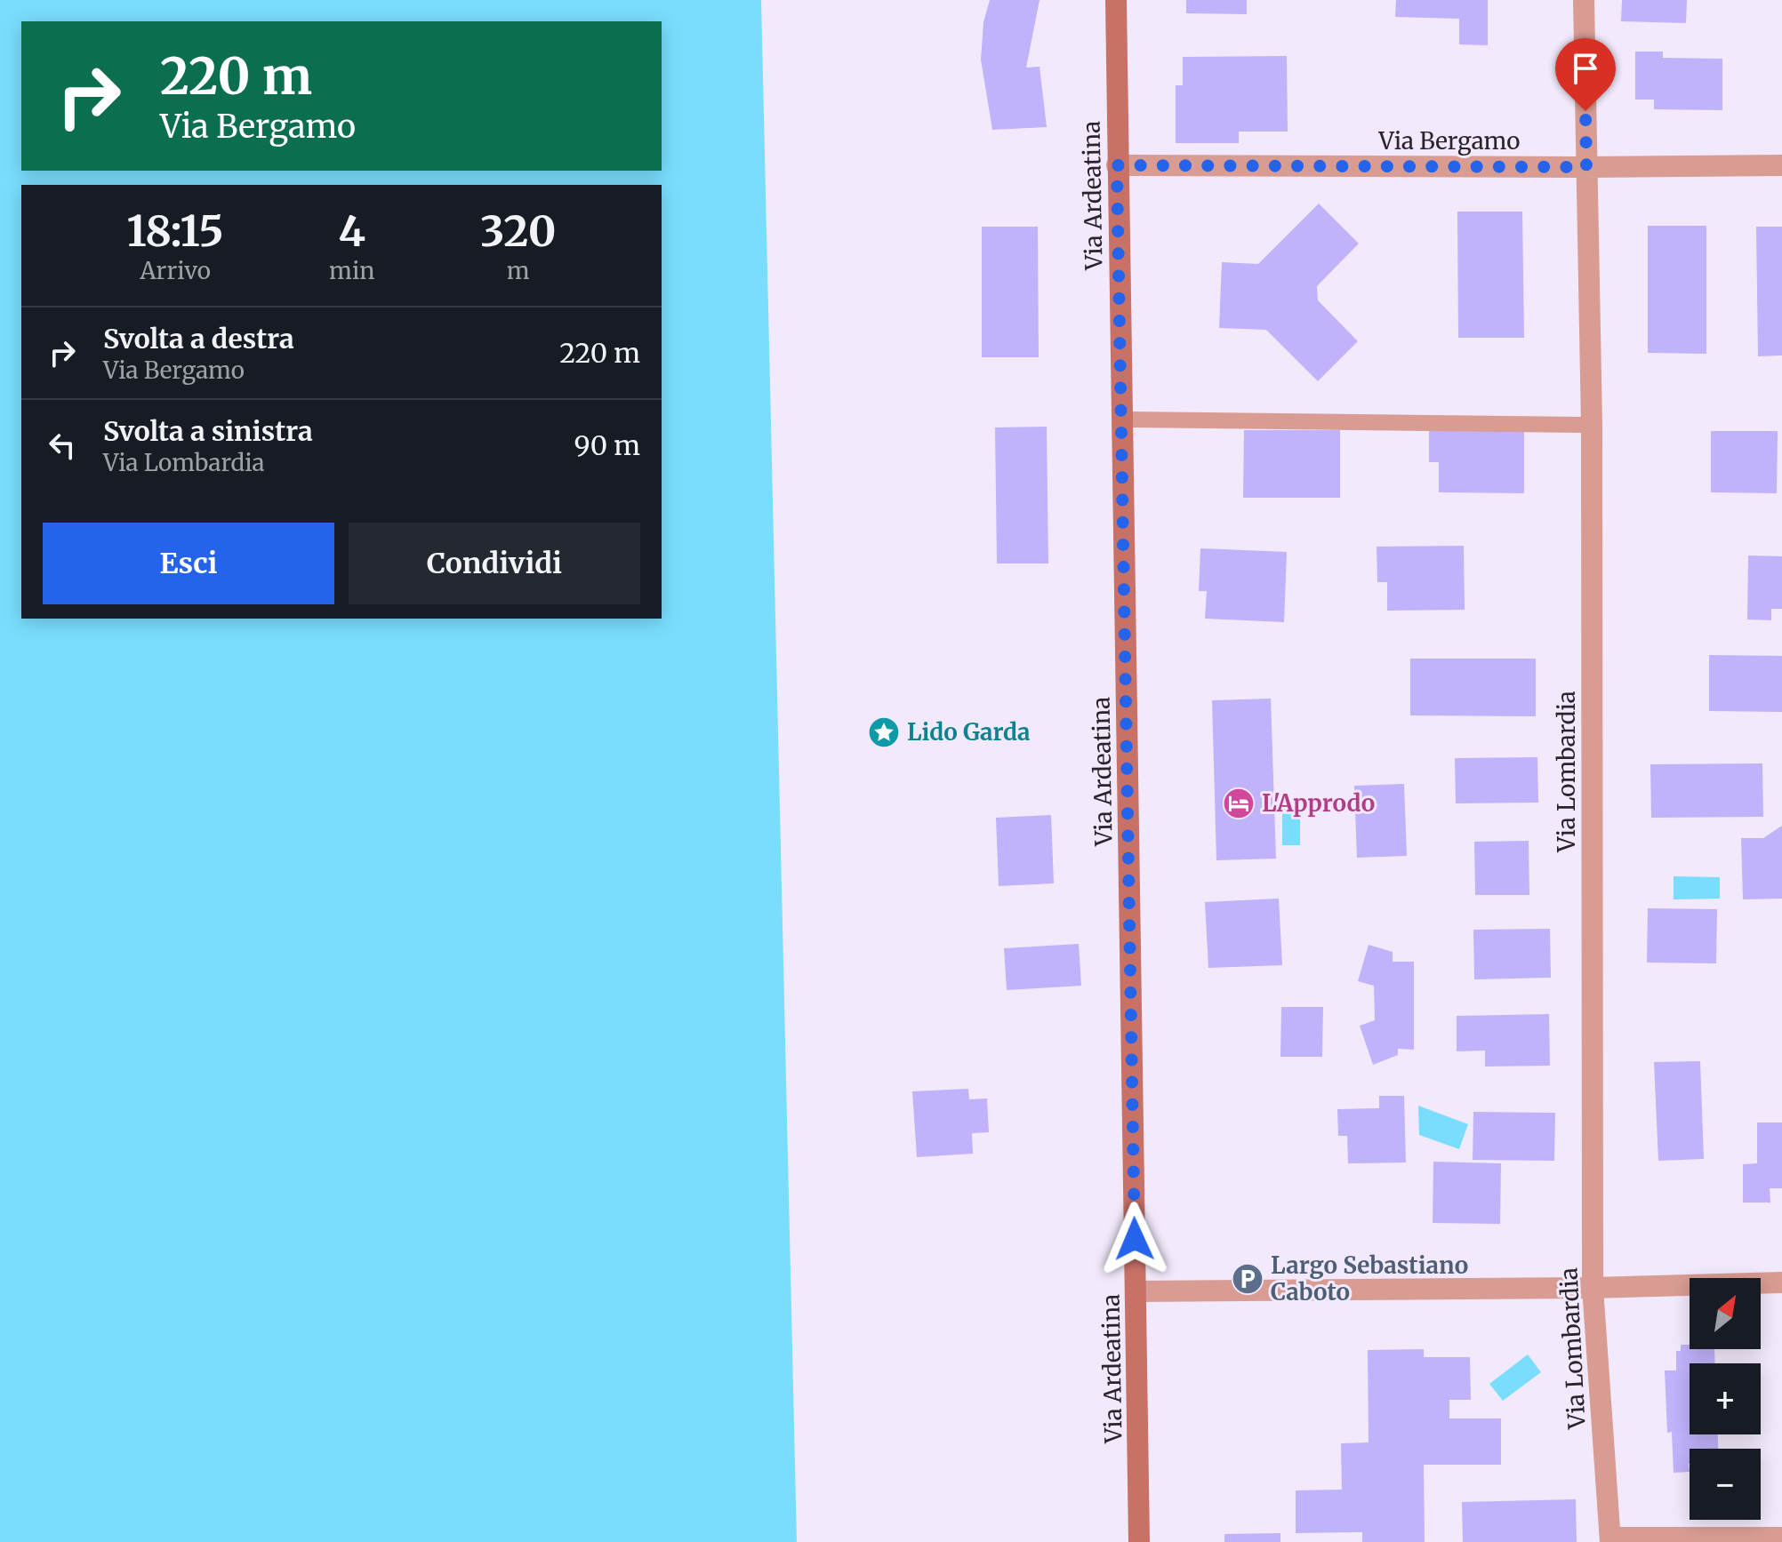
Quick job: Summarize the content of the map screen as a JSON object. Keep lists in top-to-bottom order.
{
  "streets": {
    "main road": ["Via Ardeatina"],
    "street": ["Via Bergamo", "Via Lombardia"]
  },
  "crossings": [
    ["Via Bergamo", "Via Ardeatina"],
    ["Via Bergamo", "Via Lombardia"]
  ],
  "places": {
    "place": ["Lido Garda"],
    "hotel": ["L'Approdo"],
    "parking": ["Largo Sebastiano Caboto"]
  },
  "north": "top right",
  "page": {
    "turn": ["220 m", "Via Bergamo"],
    "eta": [
      "18:15",
      "Arrivo",
      "4",
      "min",
      "320",
      "m"
    ],
    "list": [
      {
        "name": "Svolta a destra",
        "note": "Via Bergamo",
        "value": "220 m"
      },
      {
        "name": "Svolta a sinistra",
        "note": "Via Lombardia",
        "value": "90 m"
      }
    ],
    "buttons": ["Esci", "Condividi"],
    "map_buttons": ["+", "−"]
  }
}
